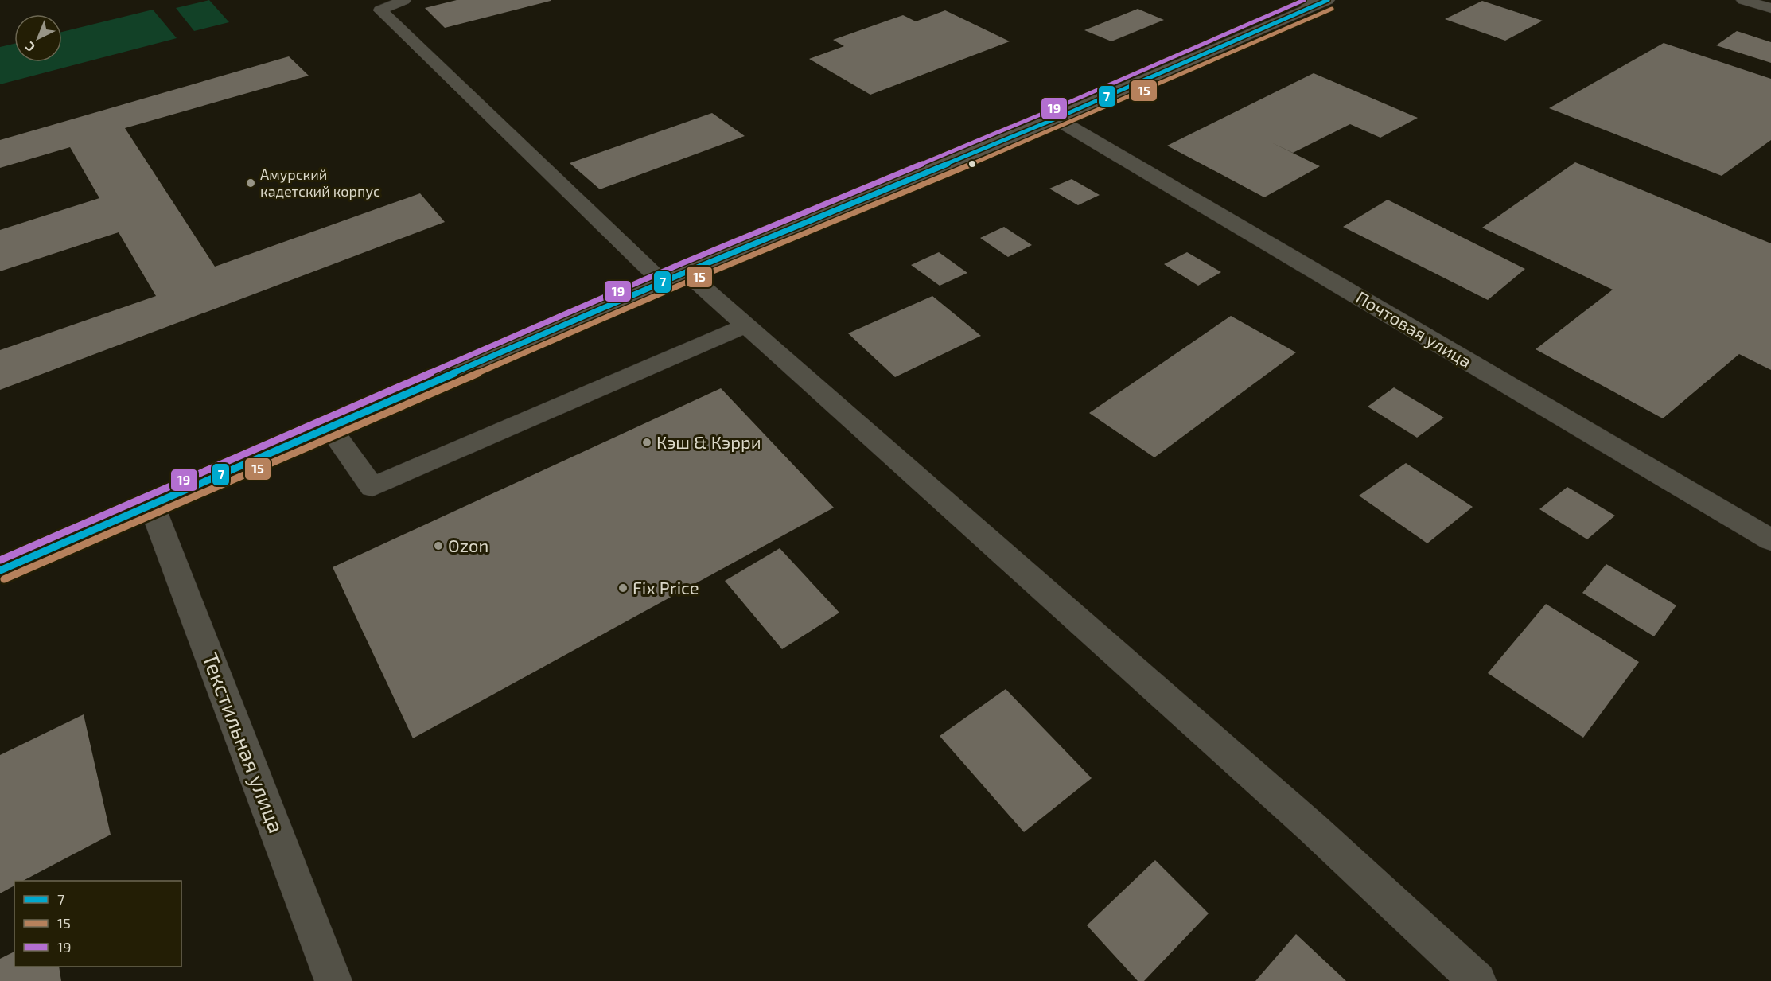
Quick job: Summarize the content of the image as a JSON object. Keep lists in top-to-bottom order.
{
  "streets": {
    "street": ["Почтовая улица", "Текстильная улица"]
  },
  "places": [
    "Амурский кадетский корпус",
    "Кэш & Кэрри",
    "Ozon",
    "Fix Price"
  ],
  "lines": ["transit line 7", "transit line 19", "transit line 15"],
  "legend": ["7", "15", "19"],
  "north": "bottom left"
}
